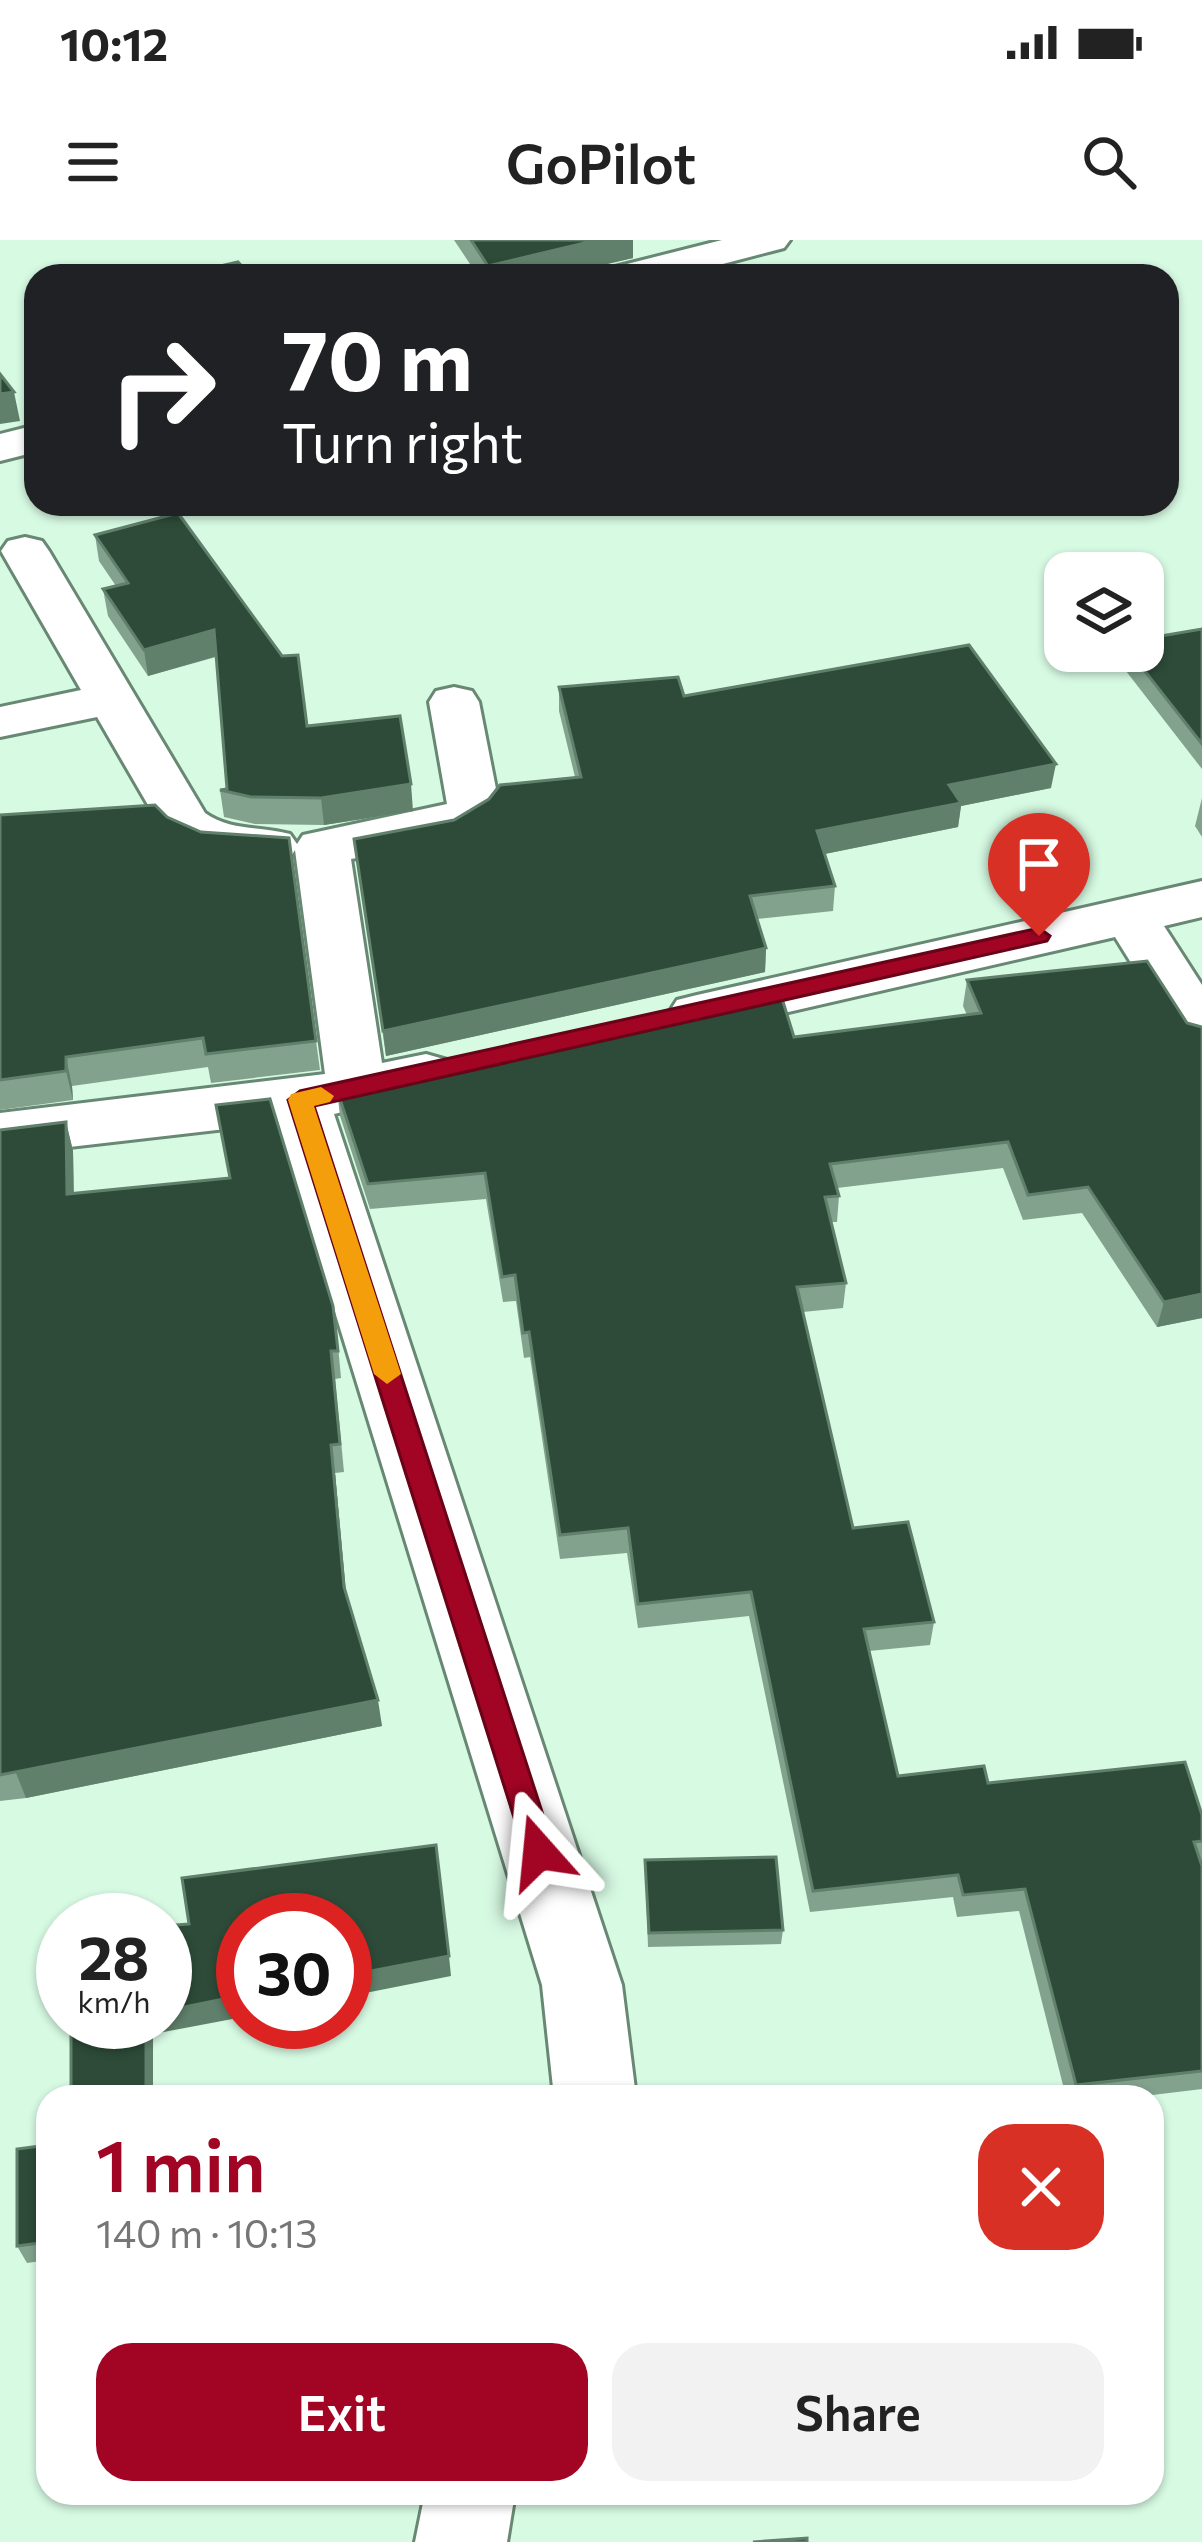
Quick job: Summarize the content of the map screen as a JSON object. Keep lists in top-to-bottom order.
{
  "page": {
    "status": "10:12",
    "header": "GoPilot",
    "turn": ["70 m", "Turn right"],
    "speed": "28 km/h",
    "limit": "30",
    "heading": ["1 min", "140 m · 10:13"],
    "buttons": ["Exit", "Share"]
  }
}
